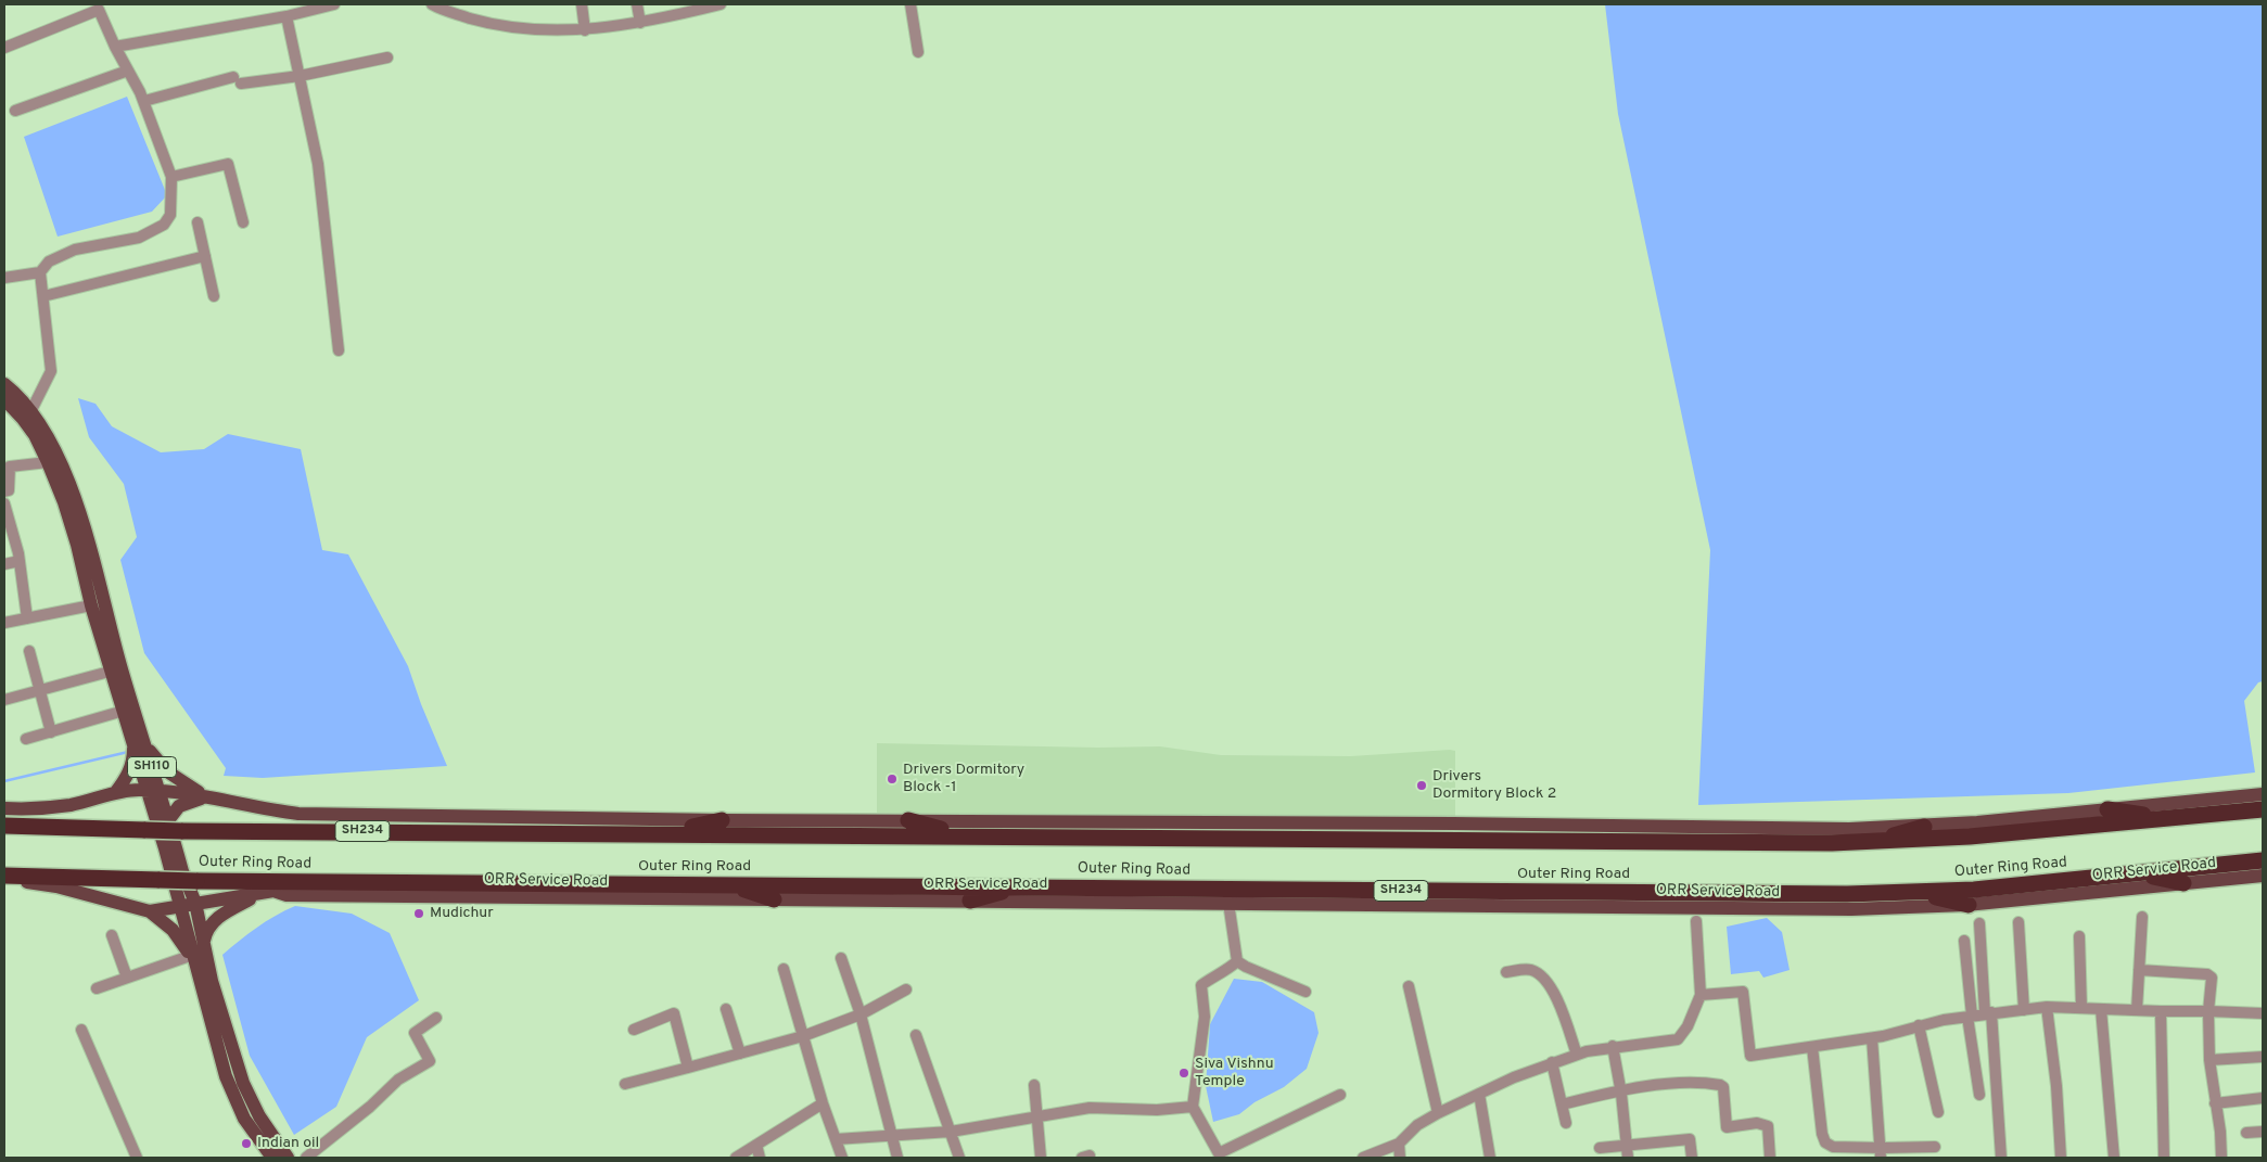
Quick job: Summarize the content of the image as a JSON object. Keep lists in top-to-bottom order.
{
  "streets": {
    "highway": ["SH234", "Outer Ring Road"],
    "main road": ["SH110", "ORR Service Road"]
  },
  "crossings": [
    ["SH110", "ORR Service Road"]
  ],
  "places": [
    "Drivers Dormitory Block -1",
    "Drivers Dormitory Block 2",
    "Mudichur",
    "Siva Vishnu Temple",
    "Indian oil"
  ]
}
